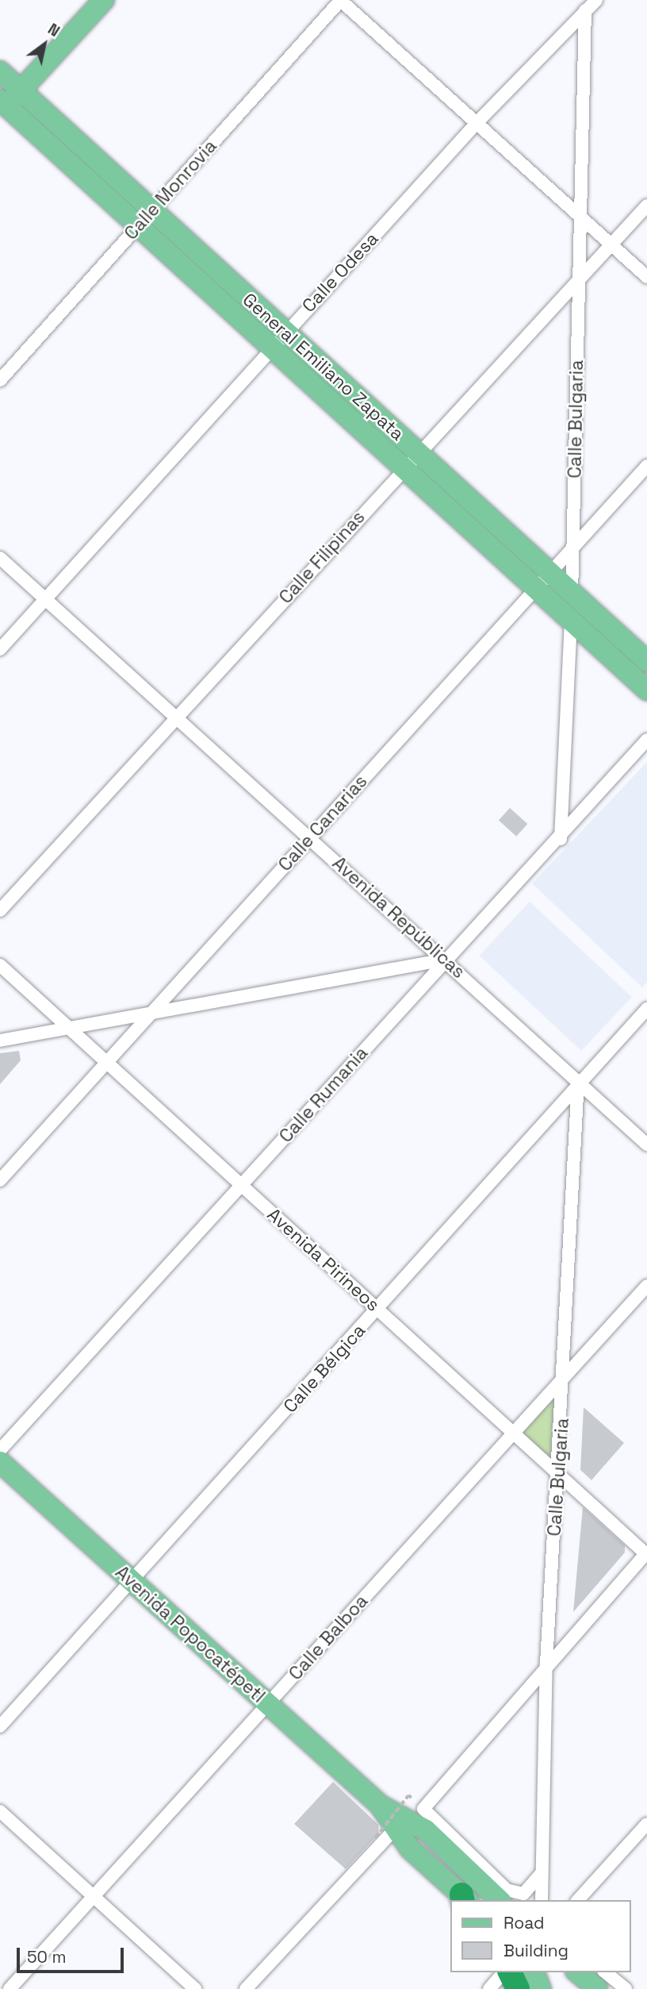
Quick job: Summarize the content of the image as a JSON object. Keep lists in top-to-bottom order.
{
  "streets": {
    "main road": ["General Emiliano Zapata", "Avenida Popocatépetl"],
    "street": [
      "Calle Monrovia",
      "Calle Odesa",
      "Calle Bulgaria",
      "Calle Filipinas",
      "Calle Canarias",
      "Avenida Repúblicas",
      "Calle Rumania",
      "Avenida Pirineos",
      "Calle Bélgica",
      "Calle Balboa"
    ]
  },
  "crossings": [
    ["Calle Monrovia", "General Emiliano Zapata"],
    ["Calle Odesa", "General Emiliano Zapata"],
    ["Calle Odesa", "Calle Bulgaria"],
    ["Calle Odesa", "Avenida Repúblicas"],
    ["General Emiliano Zapata", "Calle Bulgaria"],
    ["General Emiliano Zapata", "Calle Filipinas"],
    ["General Emiliano Zapata", "Calle Canarias"],
    ["Calle Bulgaria", "Calle Filipinas"],
    ["Calle Bulgaria", "Calle Canarias"],
    ["Calle Bulgaria", "Avenida Repúblicas"],
    ["Calle Bulgaria", "Calle Rumania"],
    ["Calle Bulgaria", "Avenida Pirineos"],
    ["Calle Bulgaria", "Calle Bélgica"],
    ["Calle Bulgaria", "Calle Balboa"],
    ["Calle Filipinas", "Avenida Repúblicas"],
    ["Calle Canarias", "Avenida Repúblicas"],
    ["Calle Canarias", "Avenida Pirineos"],
    ["Avenida Repúblicas", "Calle Rumania"],
    ["Avenida Repúblicas", "Calle Bélgica"],
    ["Calle Rumania", "Avenida Pirineos"],
    ["Avenida Pirineos", "Calle Bélgica"],
    ["Avenida Pirineos", "Calle Balboa"],
    ["Calle Bélgica", "Avenida Popocatépetl"],
    ["Avenida Popocatépetl", "Calle Balboa"]
  ],
  "legend": ["Road", "Building"],
  "scale_bar": "50 m",
  "north": "top right"
}
